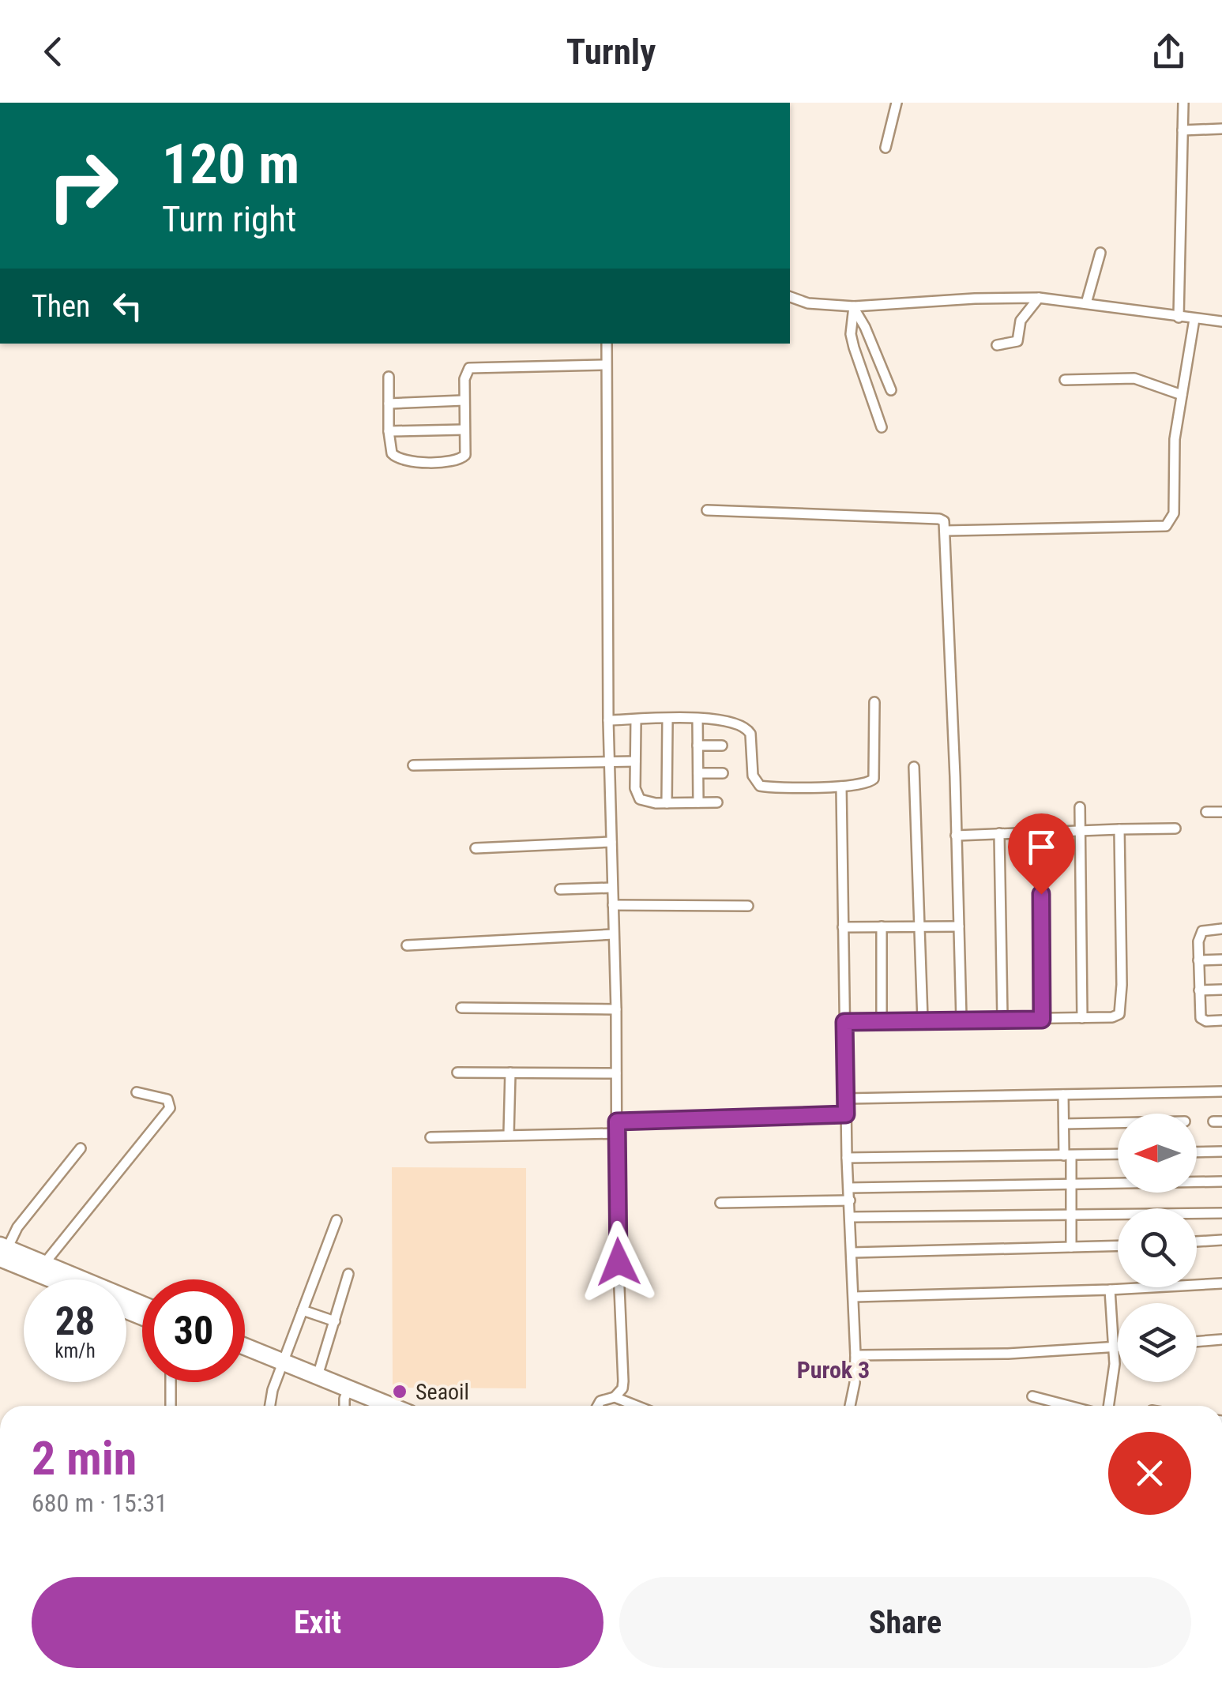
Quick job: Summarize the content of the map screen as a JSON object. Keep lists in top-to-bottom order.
{
  "districts": ["Purok 3"],
  "places": ["Seaoil"],
  "north": "left",
  "page": {
    "header": "Turnly",
    "turn": ["120 m", "Turn right"],
    "then": "Then",
    "speed": "28 km/h",
    "limit": "30",
    "heading": ["2 min", "680 m · 15:31"],
    "buttons": ["Exit", "Share"]
  }
}
